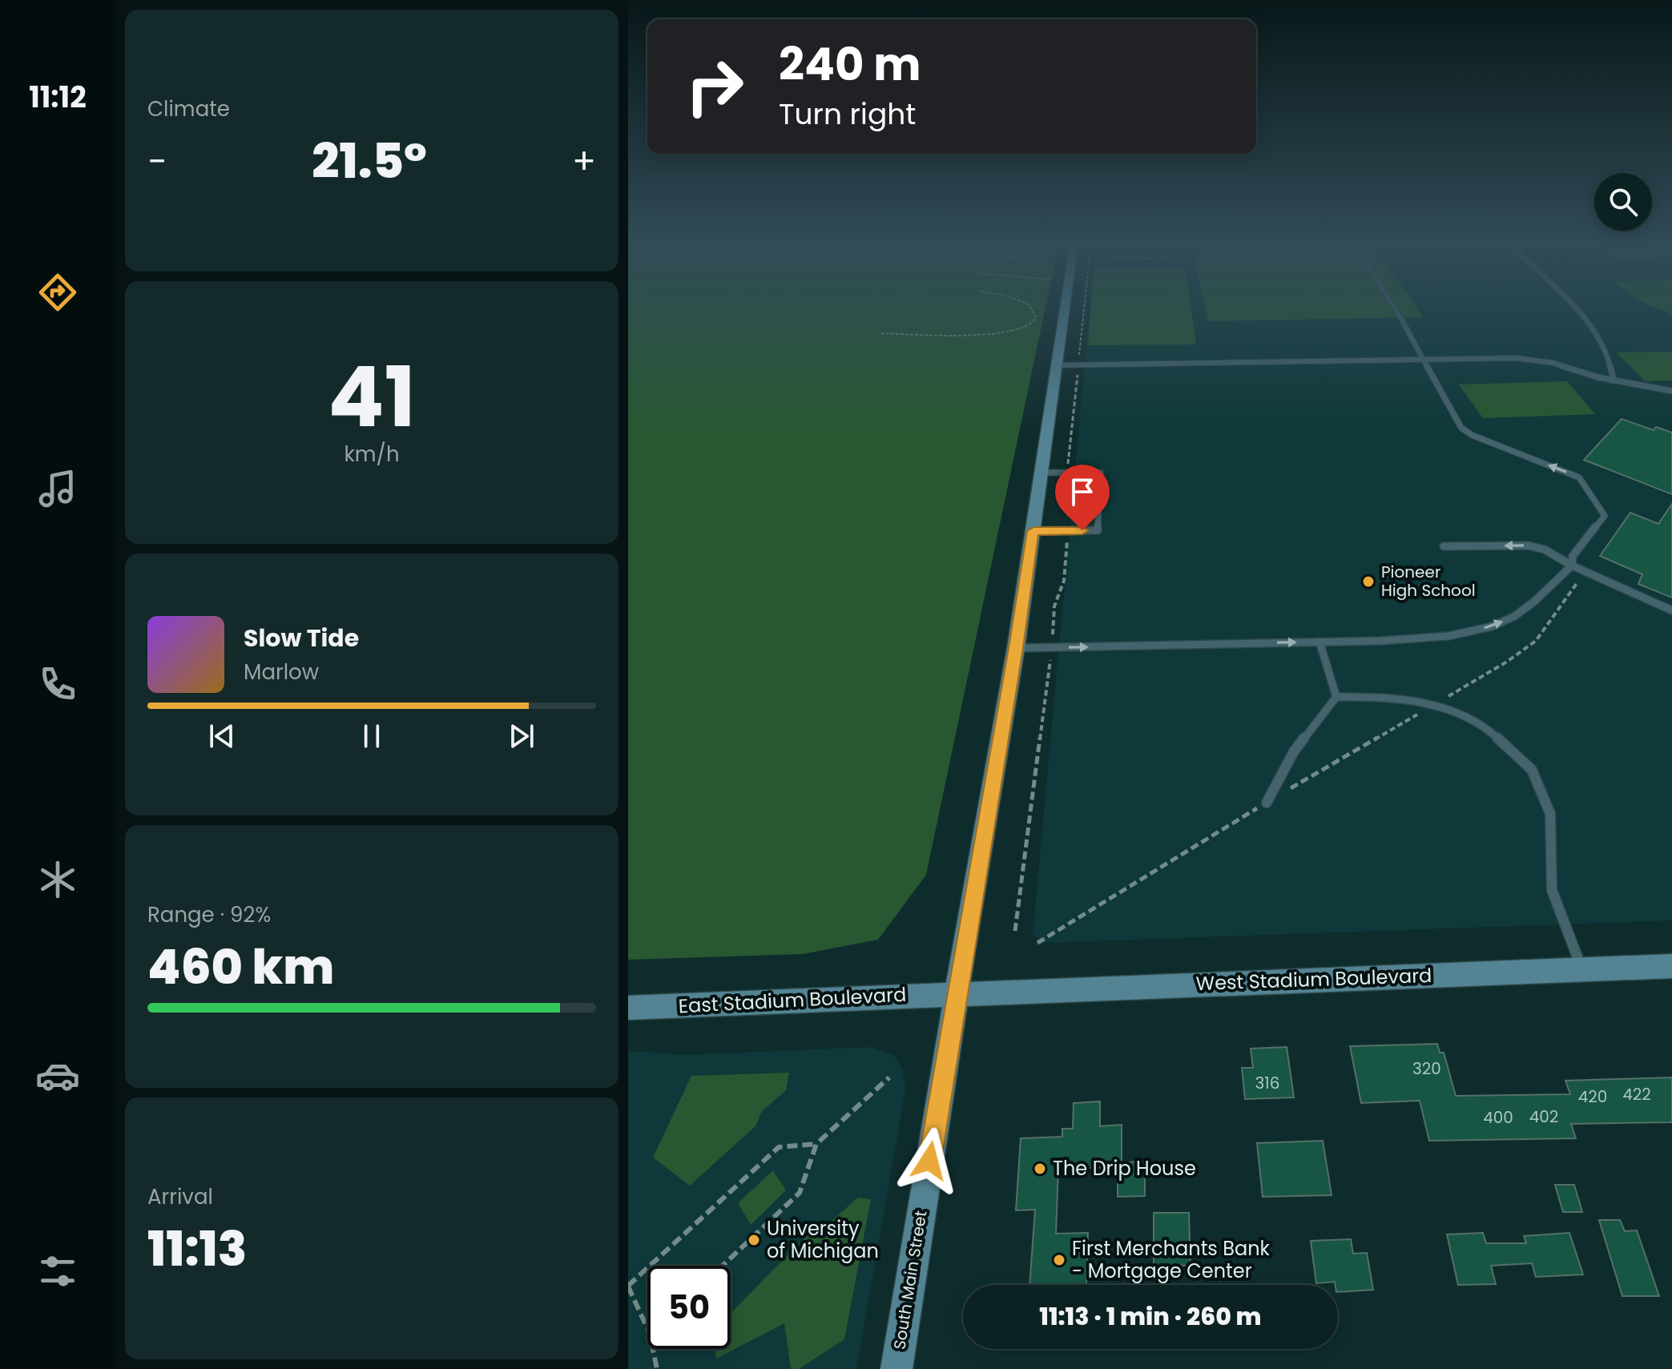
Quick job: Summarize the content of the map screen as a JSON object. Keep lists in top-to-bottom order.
{
  "streets": {
    "main road": ["West Stadium Boulevard", "East Stadium Boulevard", "South Main Street"]
  },
  "crossings": [
    ["West Stadium Boulevard", "East Stadium Boulevard"],
    ["West Stadium Boulevard", "South Main Street"],
    ["East Stadium Boulevard", "South Main Street"]
  ],
  "places": [
    "Pioneer High School",
    "The Drip House",
    "University of Michigan",
    "First Merchants Bank - Mortgage Center"
  ],
  "house_numbers": [
    "320",
    "316",
    "422",
    "420",
    "402",
    "400"
  ],
  "page": {
    "tabs": "11:12",
    "tile": [
      "Climate",
      ["41", "km/h"],
      ["Range · 92%", "460 km"],
      ["Arrival", "11:13"]
    ],
    "turn": ["240 m", "Turn right"],
    "heat": ["−", "21.5°", "+"],
    "song": ["Slow Tide", "Marlow"],
    "limit": "50",
    "trip": "11:13 · 1 min · 260 m"
  }
}
